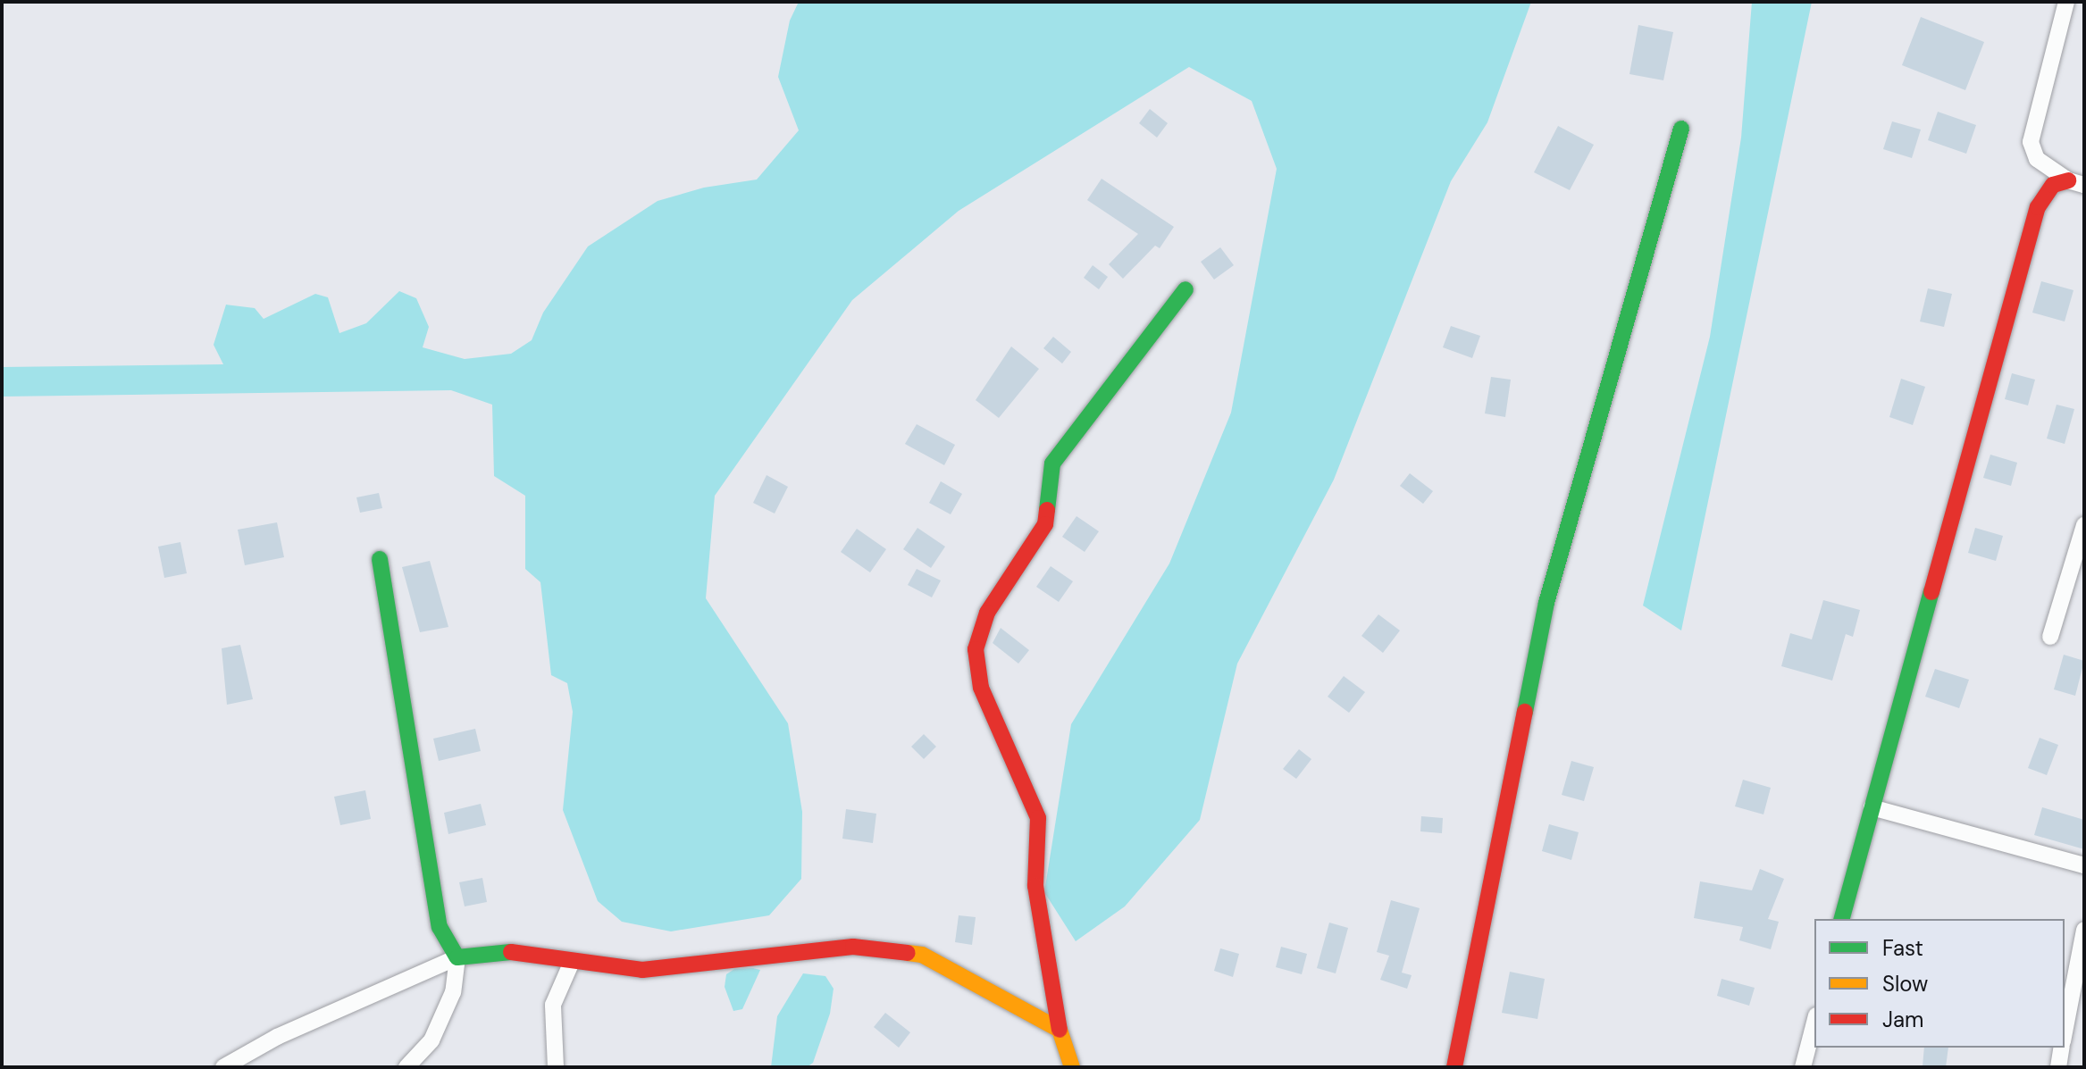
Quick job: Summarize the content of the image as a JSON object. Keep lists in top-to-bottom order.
{
  "legend": ["Fast", "Slow", "Jam"]
}
